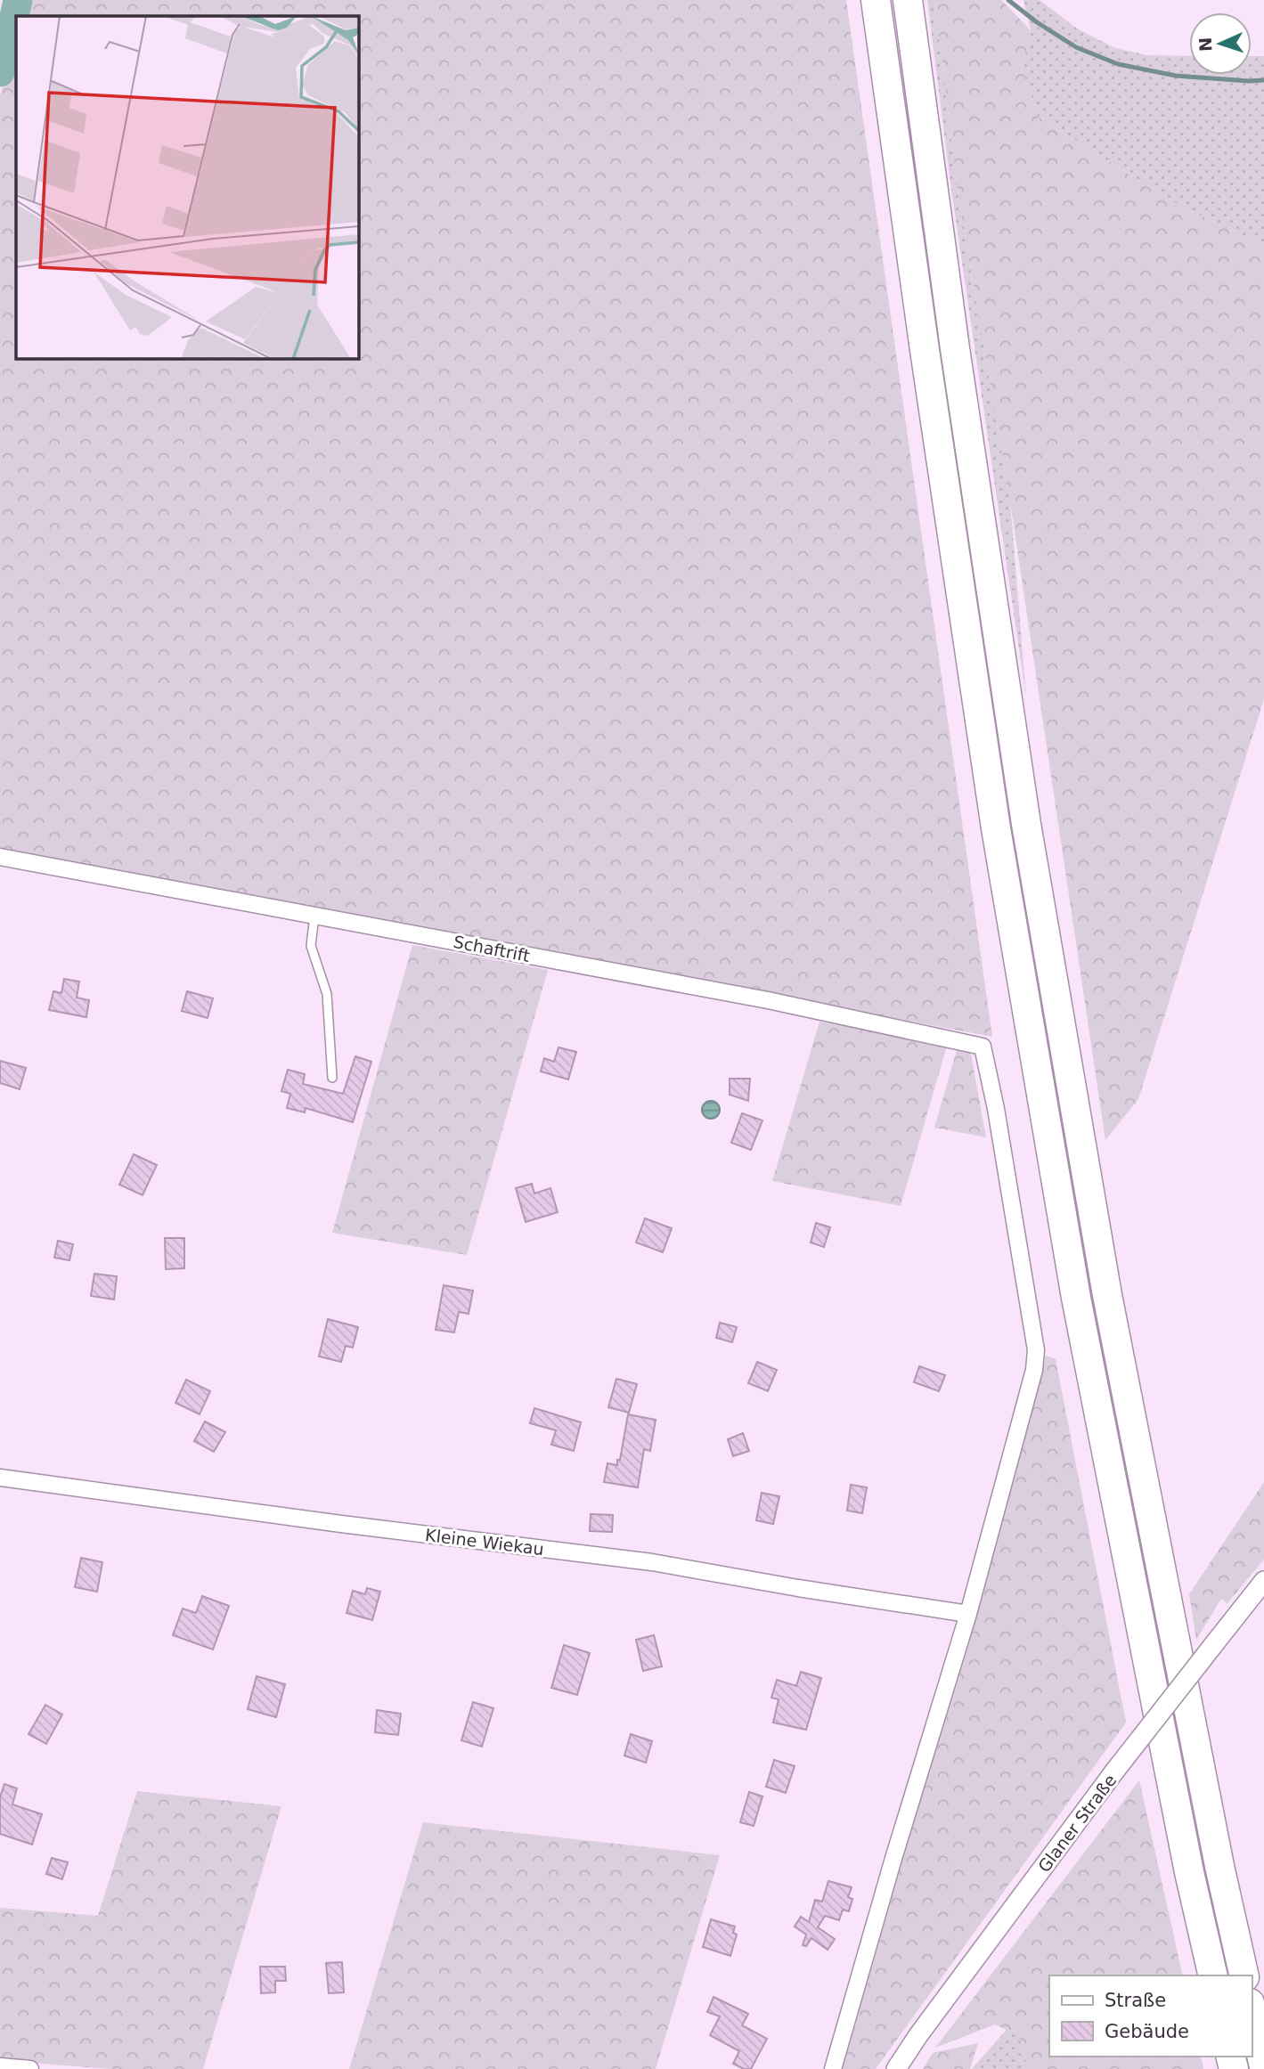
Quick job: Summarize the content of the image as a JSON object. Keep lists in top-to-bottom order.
{
  "streets": {
    "street": ["Schaftrift", "Kleine Wiekau", "Glaner Straße"]
  },
  "crossings": [
    ["Schaftrift", "Kleine Wiekau"]
  ],
  "legend": ["Straße", "Gebäude"],
  "north": "left"
}
